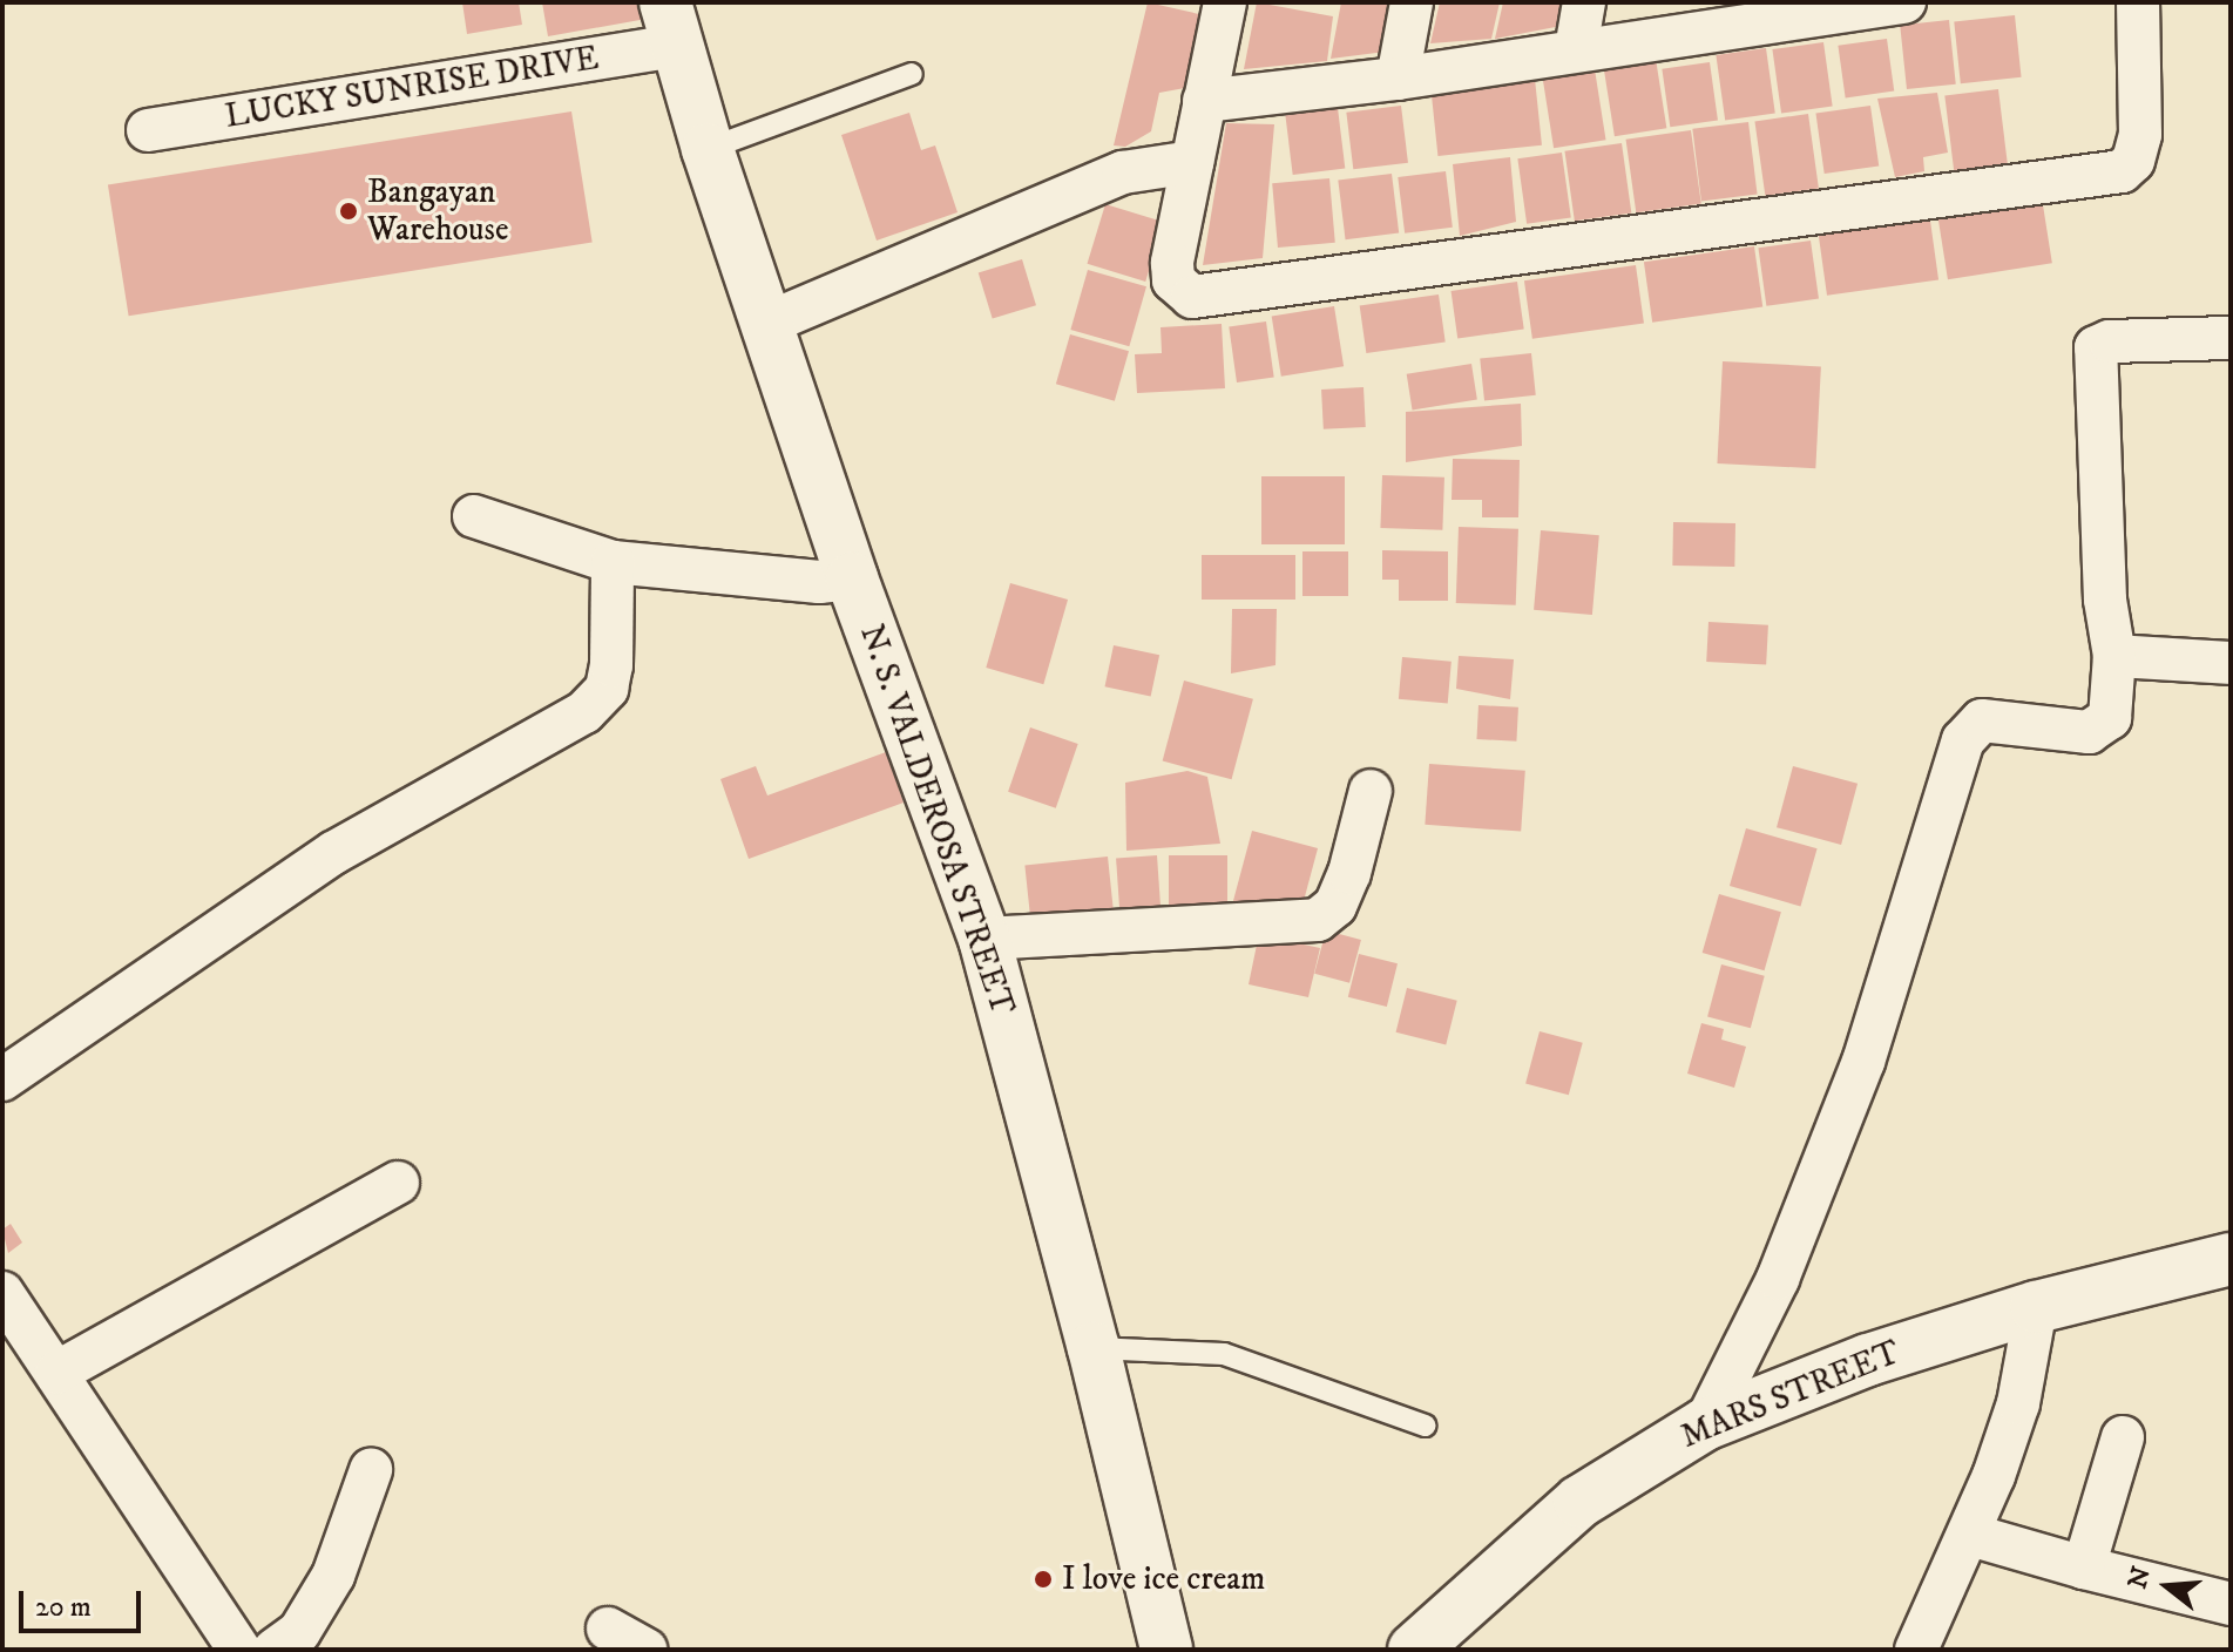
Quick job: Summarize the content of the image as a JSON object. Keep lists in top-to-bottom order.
{
  "streets": {
    "main road": ["N. S. VALDEROSA STREET", "MARS STREET"],
    "street": ["LUCKY SUNRISE DRIVE"]
  },
  "crossings": [
    ["LUCKY SUNRISE DRIVE", "N. S. VALDEROSA STREET"]
  ],
  "places": ["Bangayan Warehouse", "I love ice cream"],
  "scale_bar": "20 m",
  "north": "left"
}
